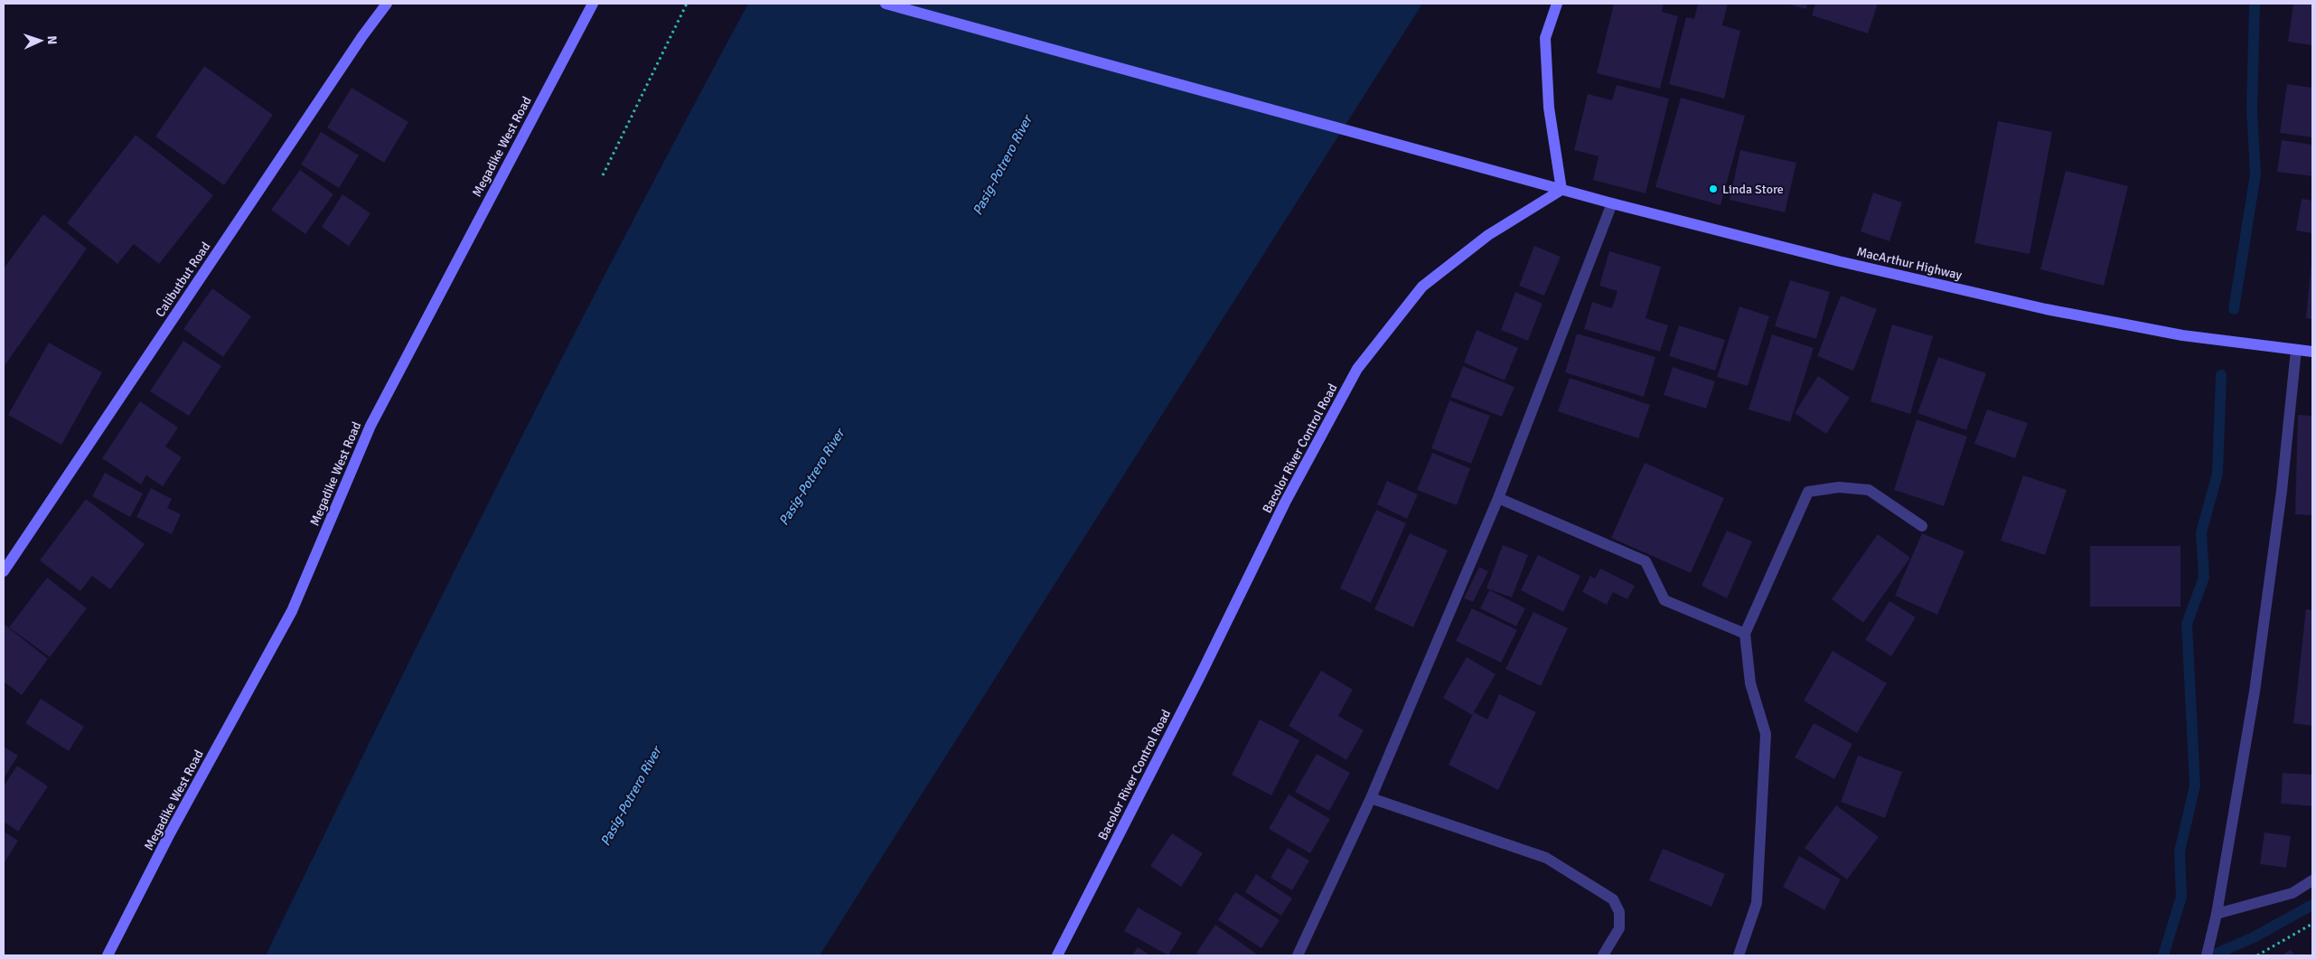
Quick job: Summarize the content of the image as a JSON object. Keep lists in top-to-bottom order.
{
  "streets": {
    "street": [
      "Megadike West Road",
      "MacArthur Highway",
      "Calibutbut Road",
      "Bacolor River Control Road"
    ]
  },
  "crossings": [
    ["MacArthur Highway", "Bacolor River Control Road"]
  ],
  "water": ["Pasig-Potrero River"],
  "places": ["Linda Store"],
  "north": "right"
}
